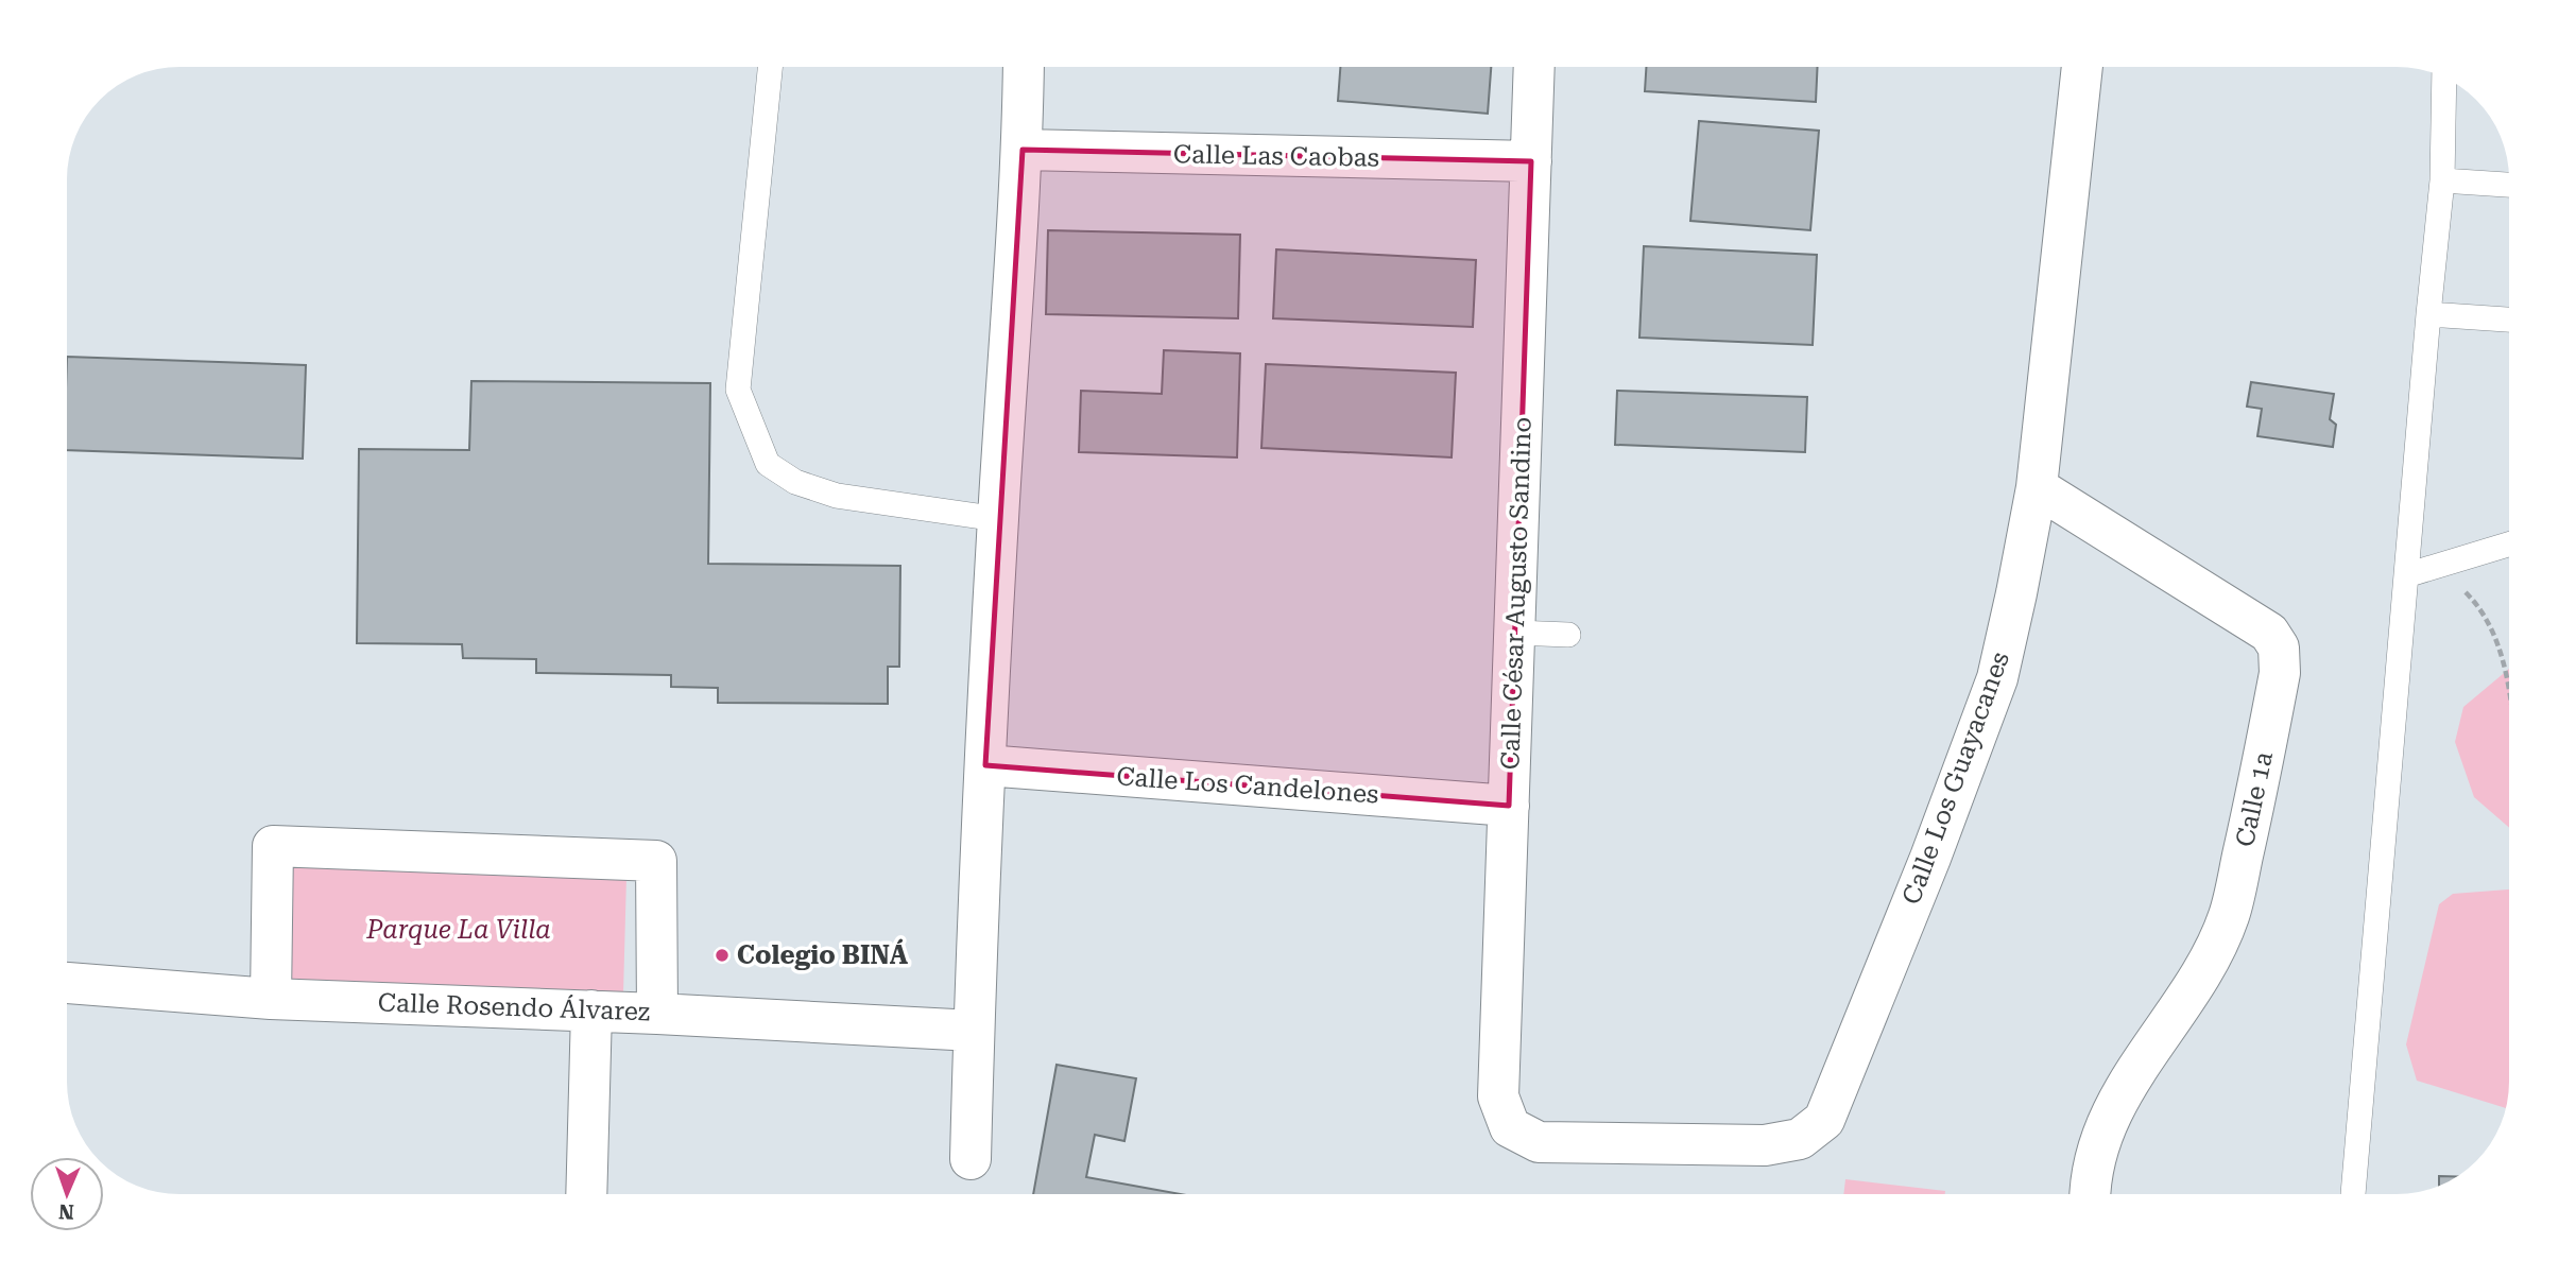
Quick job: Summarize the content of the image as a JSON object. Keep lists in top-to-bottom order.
{
  "streets": {
    "street": [
      "Calle Las Caobas",
      "Calle César Augusto Sandino",
      "Calle Los Guayacanes",
      "Calle Los Candelones",
      "Calle 1a",
      "Calle Rosendo Álvarez"
    ]
  },
  "crossings": [
    ["Calle Las Caobas", "Calle César Augusto Sandino"],
    ["Calle César Augusto Sandino", "Calle Los Guayacanes"],
    ["Calle César Augusto Sandino", "Calle Los Candelones"],
    ["Calle Los Guayacanes", "Calle 1a"]
  ],
  "parks": ["Parque La Villa"],
  "places": ["Colegio BINÁ"],
  "north": "bottom"
}
